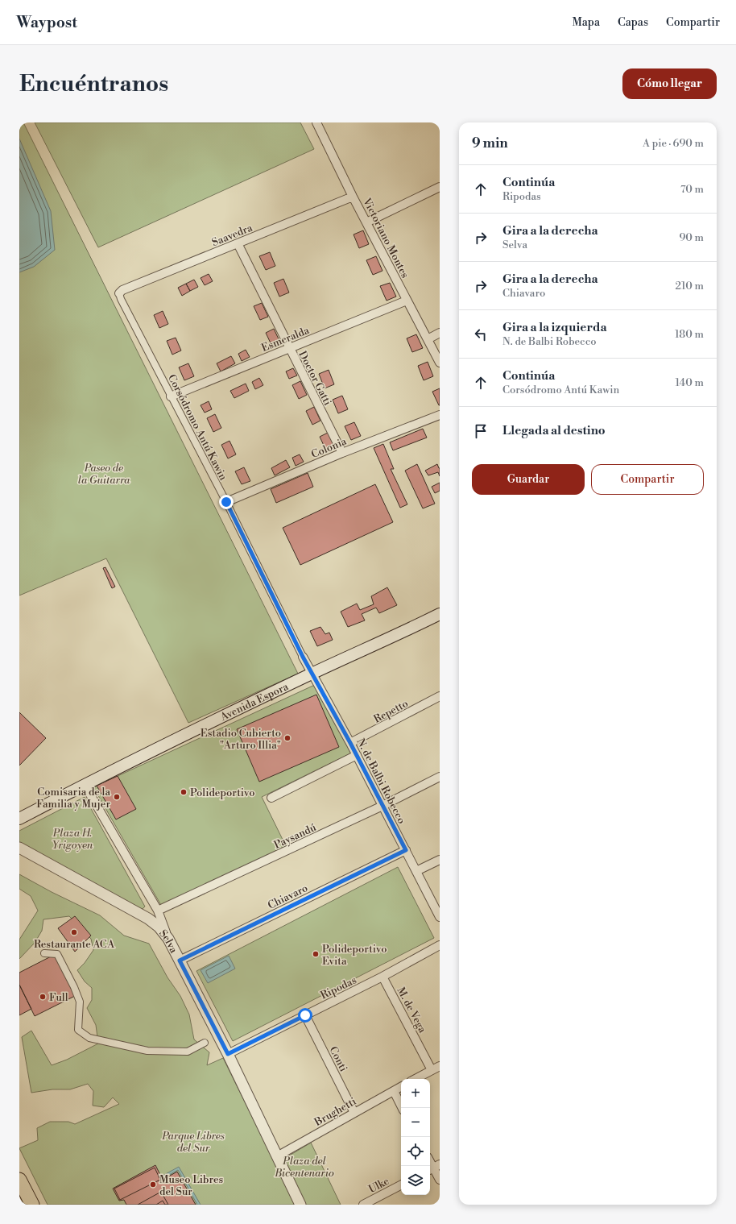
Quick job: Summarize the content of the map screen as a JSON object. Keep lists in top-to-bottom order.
{
  "streets": {
    "main road": ["Avenida Espora"],
    "street": [
      "Saavedra",
      "Victoriano Montes",
      "Esmeralda",
      "Doctor Gatti",
      "Corsódromo Antú Kawin",
      "Colonia",
      "Repetto",
      "N. de Balbi Robecco",
      "Paysandú",
      "Chiavaro",
      "Selva",
      "Ripodas",
      "M. de Vega",
      "Conti",
      "Brughetti",
      "Ulke"
    ]
  },
  "crossings": [
    ["Saavedra", "Victoriano Montes"],
    ["Saavedra", "Doctor Gatti"],
    ["Saavedra", "Corsódromo Antú Kawin"],
    ["Victoriano Montes", "Esmeralda"],
    ["Esmeralda", "Doctor Gatti"],
    ["Esmeralda", "Corsódromo Antú Kawin"],
    ["Doctor Gatti", "Colonia"],
    ["Corsódromo Antú Kawin", "Colonia"],
    ["Corsódromo Antú Kawin", "N. de Balbi Robecco"],
    ["Avenida Espora", "N. de Balbi Robecco"],
    ["Avenida Espora", "Selva"],
    ["Repetto", "N. de Balbi Robecco"],
    ["N. de Balbi Robecco", "Paysandú"],
    ["N. de Balbi Robecco", "Chiavaro"],
    ["Paysandú", "Selva"],
    ["Chiavaro", "Selva"],
    ["Selva", "Ripodas"],
    ["Selva", "Brughetti"],
    ["Ripodas", "M. de Vega"],
    ["Ripodas", "Conti"],
    ["Conti", "Brughetti"]
  ],
  "parks": [
    "Paseo de la Guitarra",
    "Plaza H. Yrigoyen",
    "Parque Libres del Sur",
    "Plaza del Bicentenario"
  ],
  "places": [
    "Estadio Cubierto \"Arturo Illia\"",
    "Polideportivo",
    "Comisaria de la Familia y Mujer",
    "Restaurante ACA",
    "Polideportivo Evita",
    "Full",
    "Museo Libres del Sur"
  ],
  "page": {
    "header": "Waypost",
    "nav": ["Mapa", "Capas", "Compartir"],
    "buttons": [
      "Cómo llegar",
      ["Guardar", "Compartir"]
    ],
    "title": "Encuéntranos",
    "heading": ["9 min", "A pie · 690 m"],
    "list": [
      ["Continúa", "Ripodas", "70 m"],
      ["Gira a la derecha", "Selva", "90 m"],
      ["Gira a la derecha", "Chiavaro", "210 m"],
      ["Gira a la izquierda", "N. de Balbi Robecco", "180 m"],
      ["Continúa", "Corsódromo Antú Kawin", "140 m"],
      "Llegada al destino"
    ],
    "map_buttons": ["+", "−"]
  }
}
